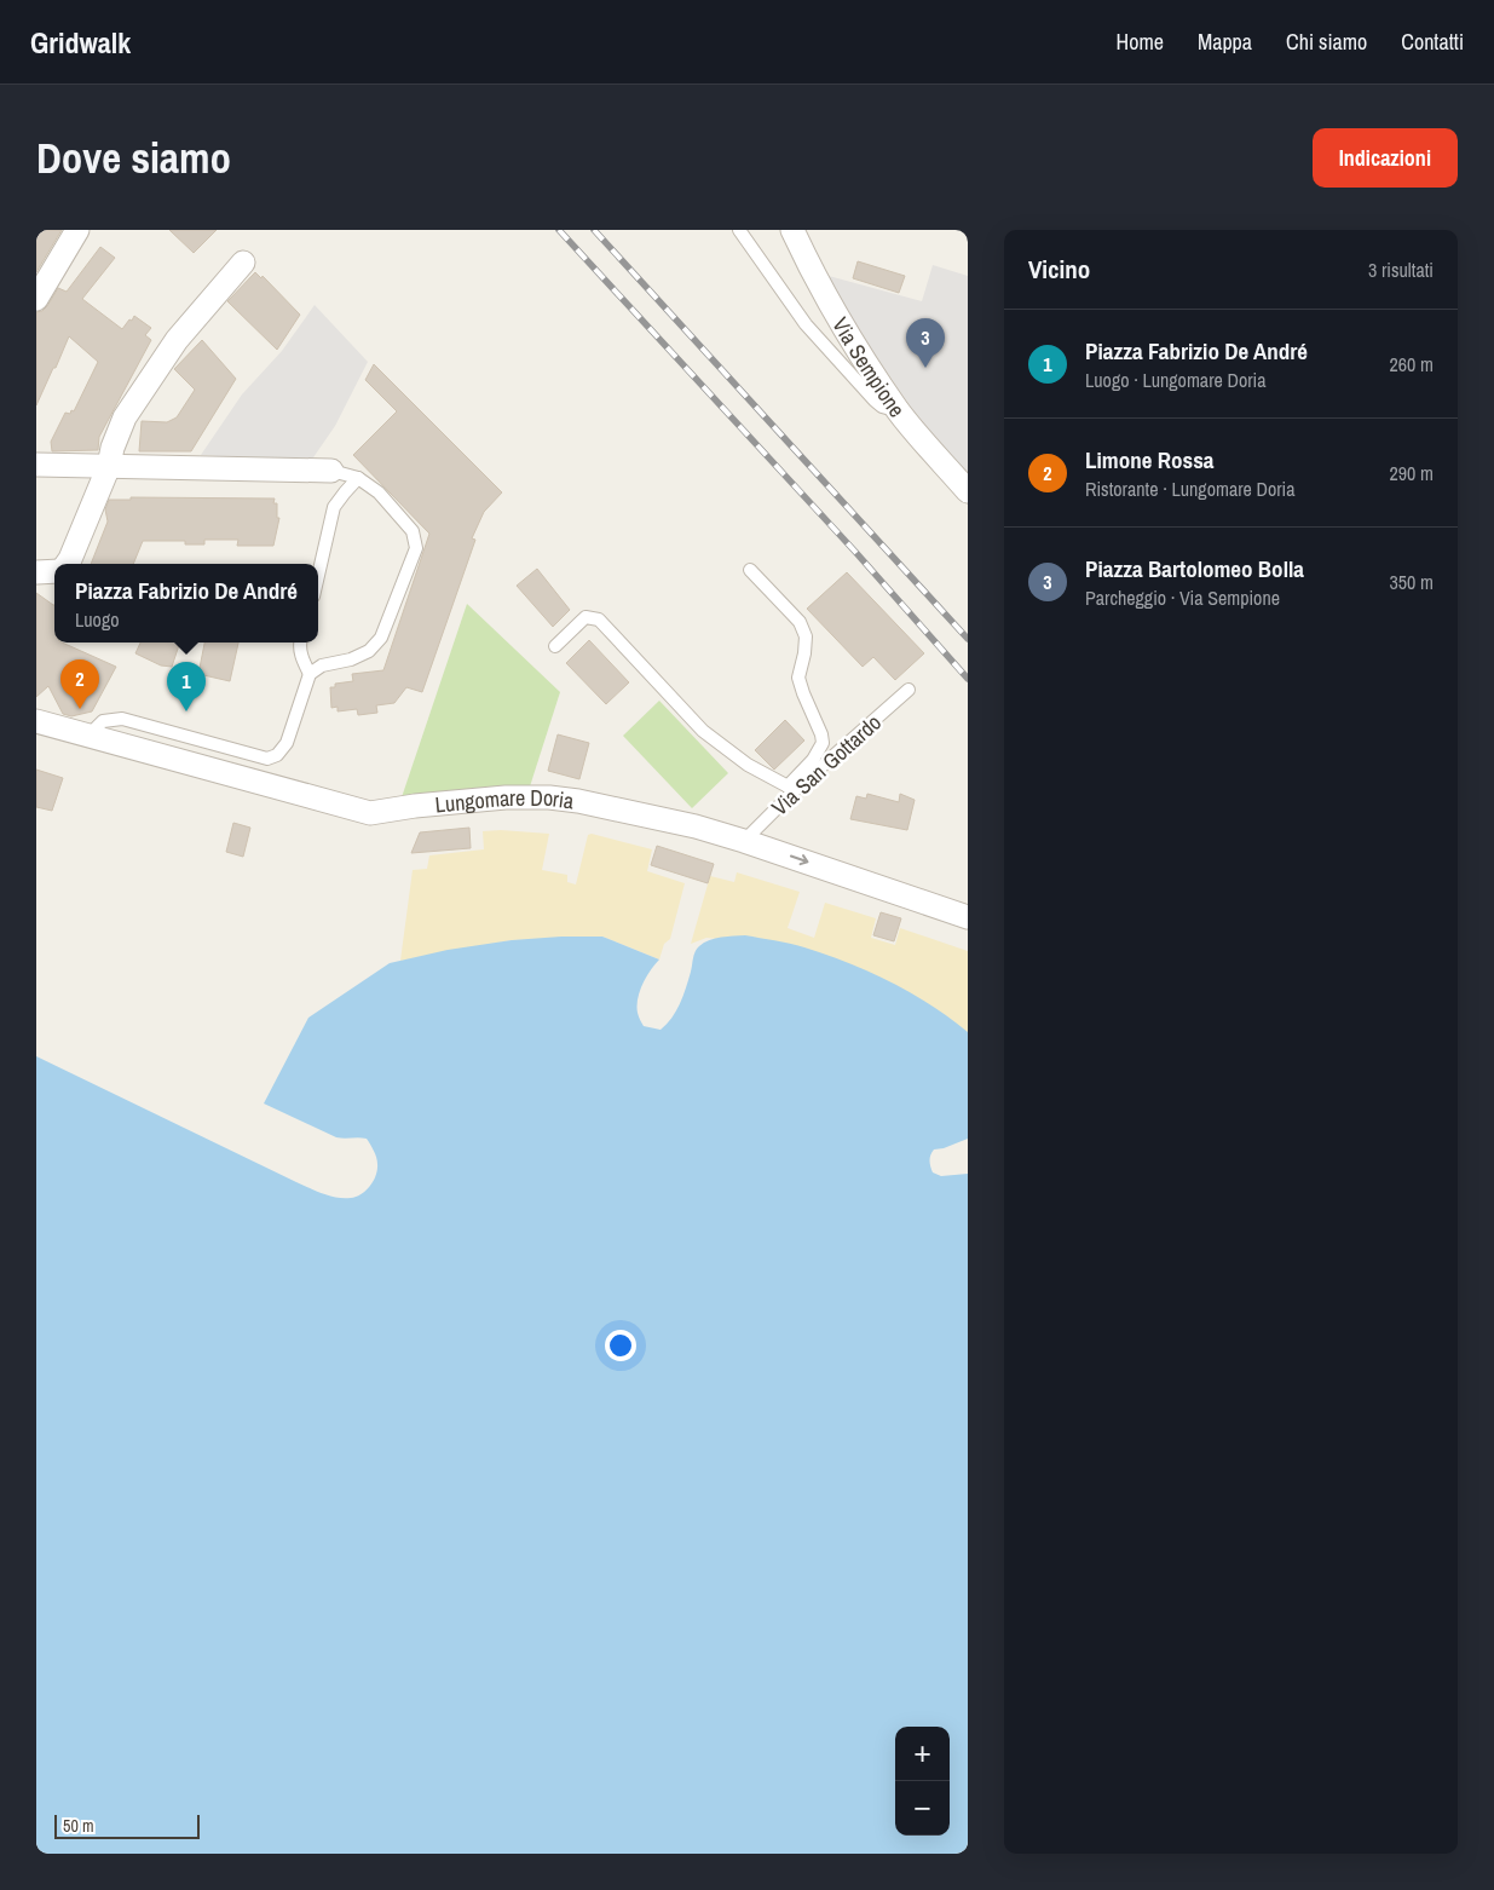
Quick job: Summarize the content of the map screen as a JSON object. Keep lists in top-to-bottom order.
{
  "streets": {
    "street": ["Via Sempione", "Lungomare Doria"],
    "lane": ["Via San Gottardo"]
  },
  "crossings": [
    ["Via San Gottardo", "Lungomare Doria"]
  ],
  "scale_bar": "50 m",
  "page": {
    "header": "Gridwalk",
    "nav": [
      "Home",
      "Mappa",
      "Chi siamo",
      "Contatti"
    ],
    "buttons": "Indicazioni",
    "title": "Dove siamo",
    "heading": ["Vicino", "3 risultati"],
    "list": [
      {
        "mark": "1",
        "name": "Piazza Fabrizio De André",
        "note": "Luogo · Lungomare Doria",
        "value": "260 m"
      },
      {
        "mark": "2",
        "name": "Limone Rossa",
        "note": "Ristorante · Lungomare Doria",
        "value": "290 m"
      },
      {
        "mark": "3",
        "name": "Piazza Bartolomeo Bolla",
        "note": "Parcheggio · Via Sempione",
        "value": "350 m"
      }
    ],
    "pins": ["3", "2", "1"],
    "popup": ["Piazza Fabrizio De André", "Luogo"],
    "map_buttons": ["+", "−"],
    "scale": "50 m"
  }
}
